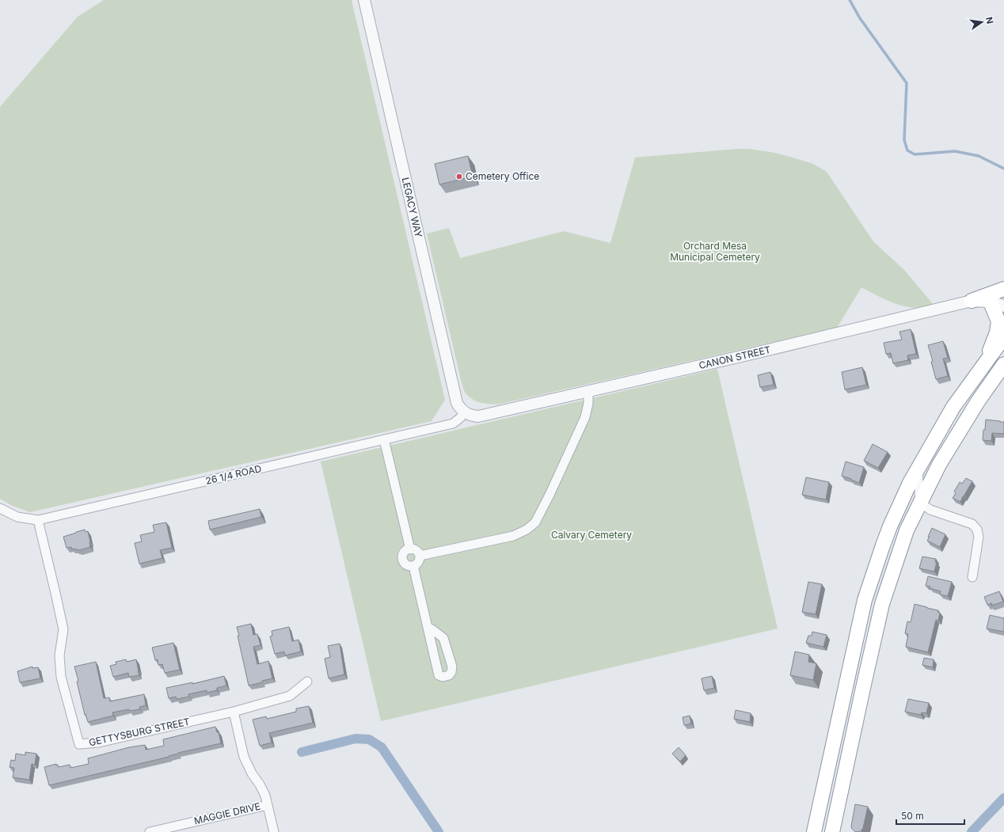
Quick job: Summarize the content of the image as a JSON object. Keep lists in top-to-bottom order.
{
  "streets": {
    "street": [
      "LEGACY WAY",
      "CANON STREET",
      "26 1/4 ROAD",
      "GETTYSBURG STREET",
      "MAGGIE DRIVE"
    ]
  },
  "crossings": [
    ["LEGACY WAY", "CANON STREET"],
    ["LEGACY WAY", "26 1/4 ROAD"],
    ["CANON STREET", "26 1/4 ROAD"],
    ["26 1/4 ROAD", "GETTYSBURG STREET"]
  ],
  "parks": ["Orchard Mesa Municipal Cemetery", "Calvary Cemetery"],
  "places": ["Cemetery Office"],
  "scale_bar": "50 m",
  "north": "right"
}
